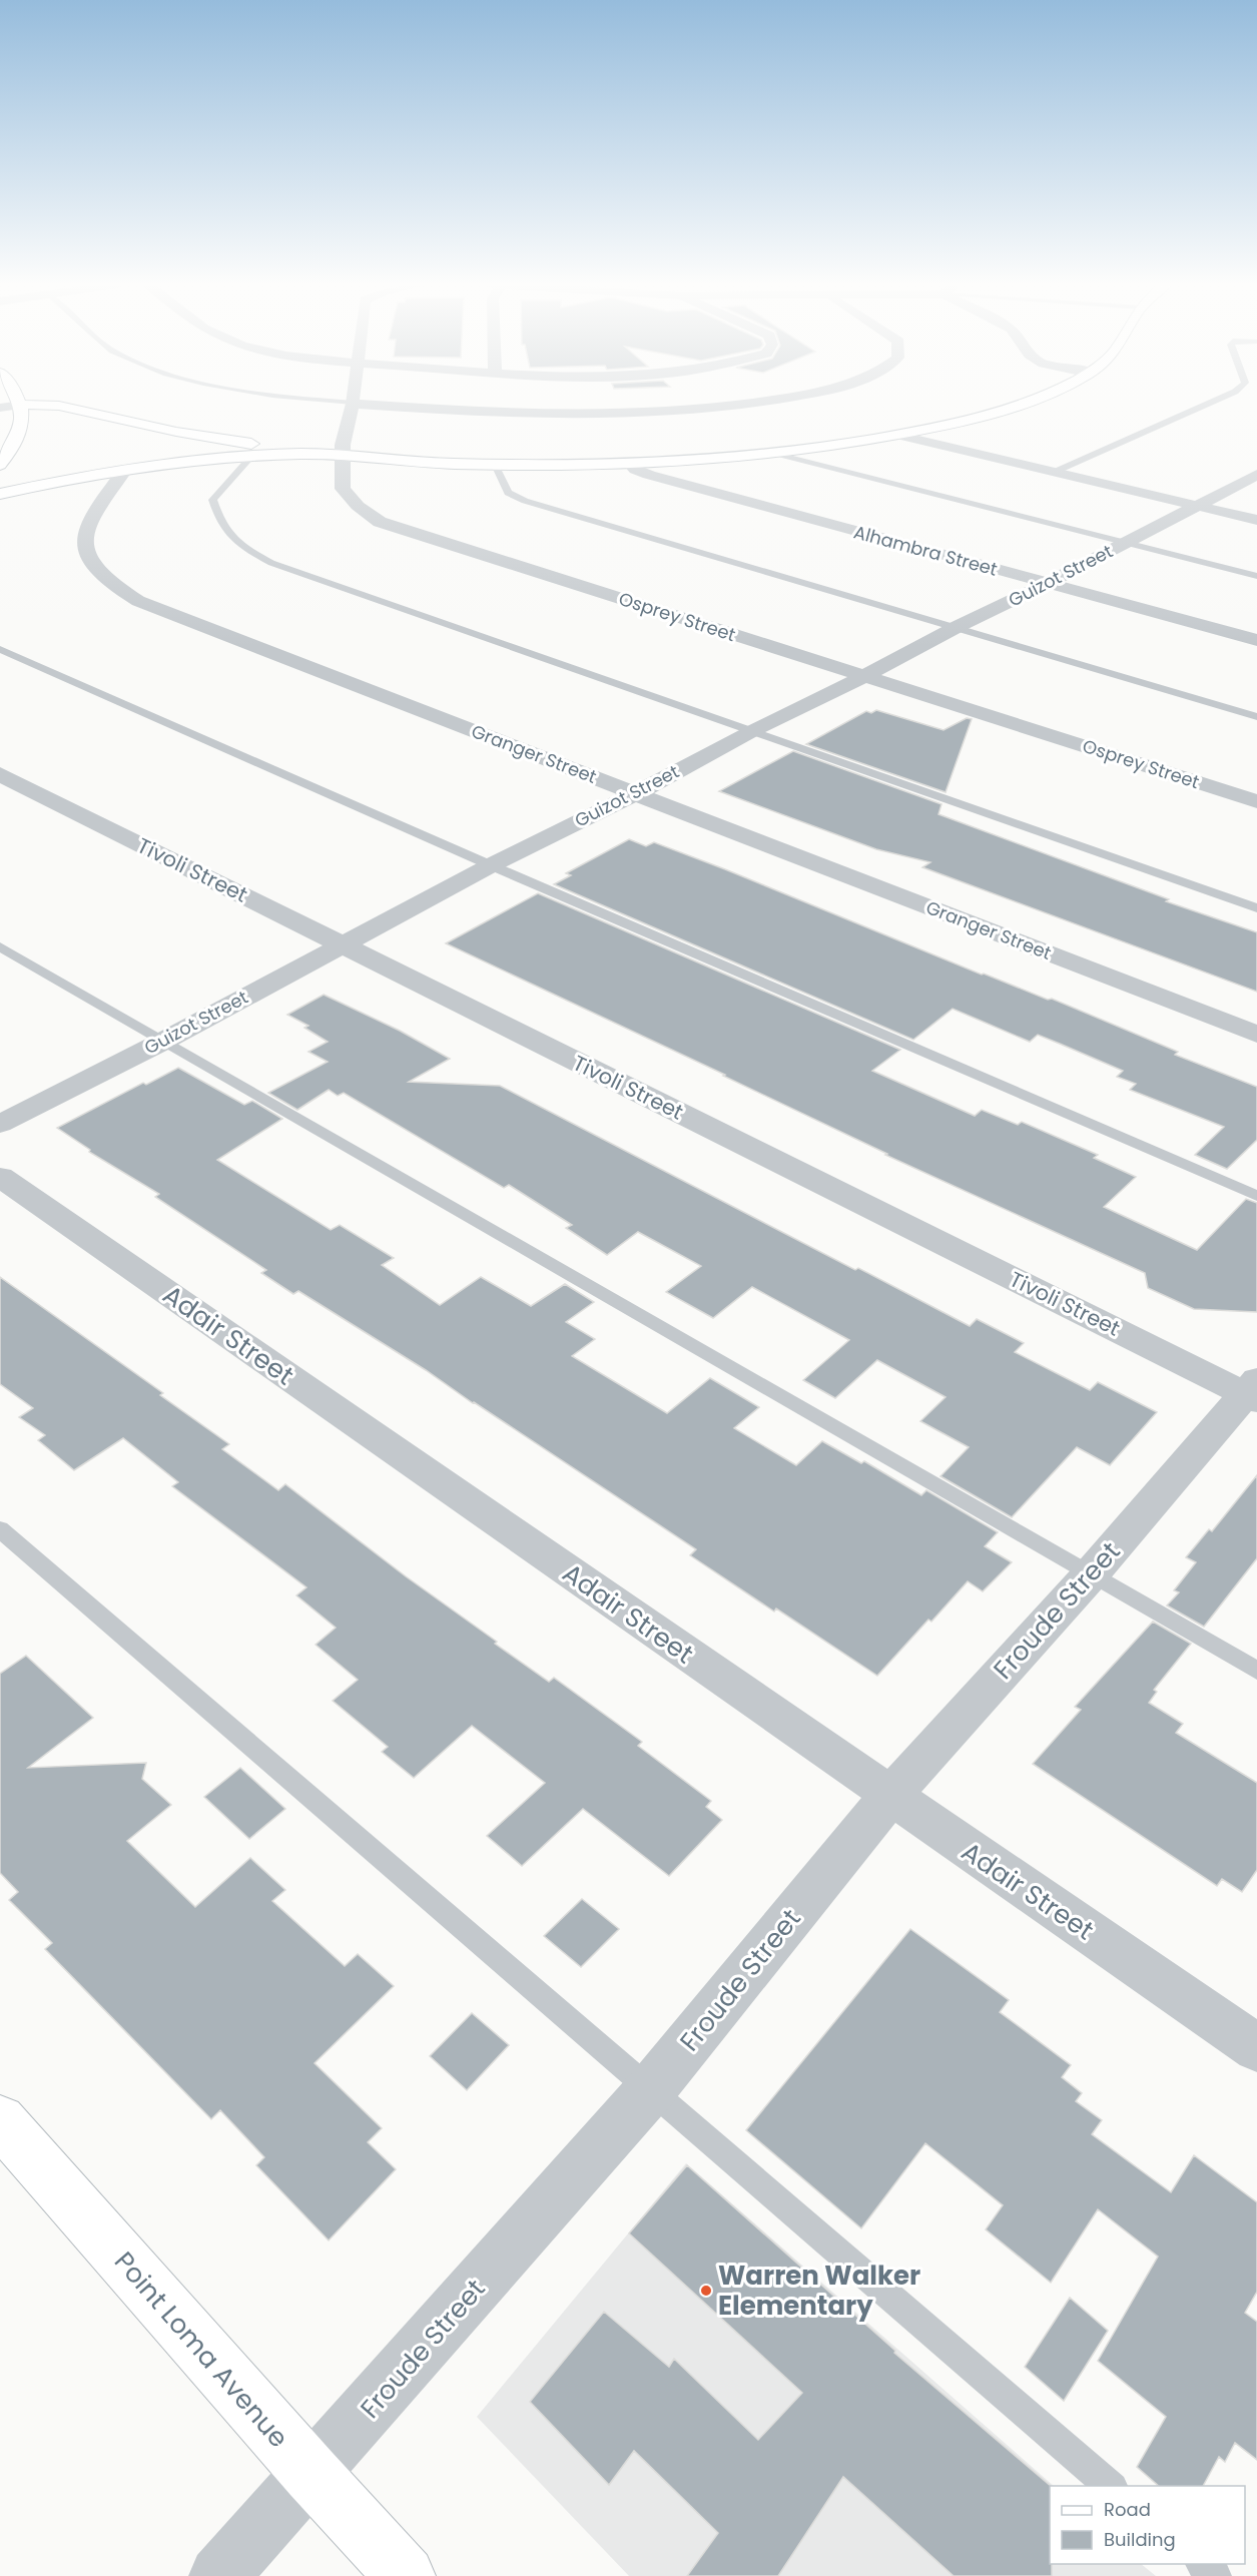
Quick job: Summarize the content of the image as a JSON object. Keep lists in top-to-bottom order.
{
  "streets": {
    "street": [
      "Alhambra Street",
      "Guizot Street",
      "Osprey Street",
      "Granger Street",
      "Tivoli Street",
      "Adair Street",
      "Froude Street",
      "Point Loma Avenue"
    ]
  },
  "crossings": [
    ["Alhambra Street", "Guizot Street"],
    ["Guizot Street", "Osprey Street"],
    ["Guizot Street", "Granger Street"],
    ["Guizot Street", "Tivoli Street"],
    ["Tivoli Street", "Froude Street"],
    ["Adair Street", "Froude Street"],
    ["Froude Street", "Point Loma Avenue"]
  ],
  "places": ["Warren Walker Elementary"],
  "legend": ["Road", "Building"]
}
